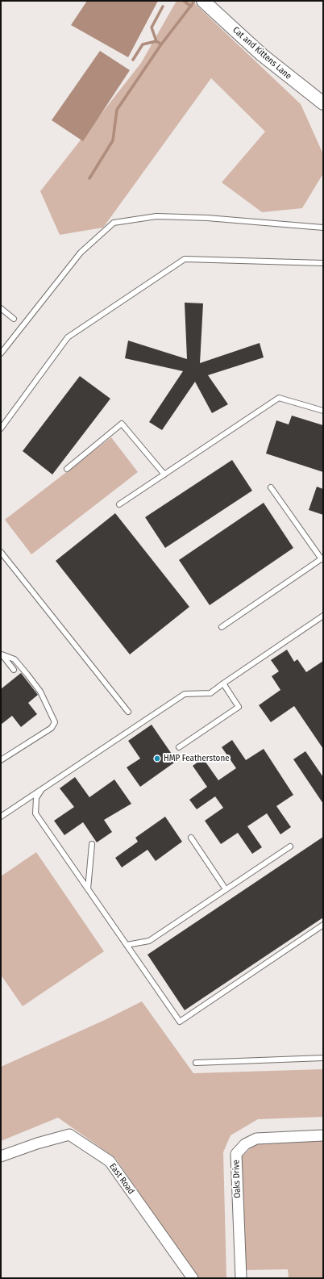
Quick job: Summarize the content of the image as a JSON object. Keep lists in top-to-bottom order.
{
  "streets": {
    "street": ["Cat and Kittens Lane", "East Road", "Oaks Drive"]
  },
  "places": ["HMP Featherstone"]
}
